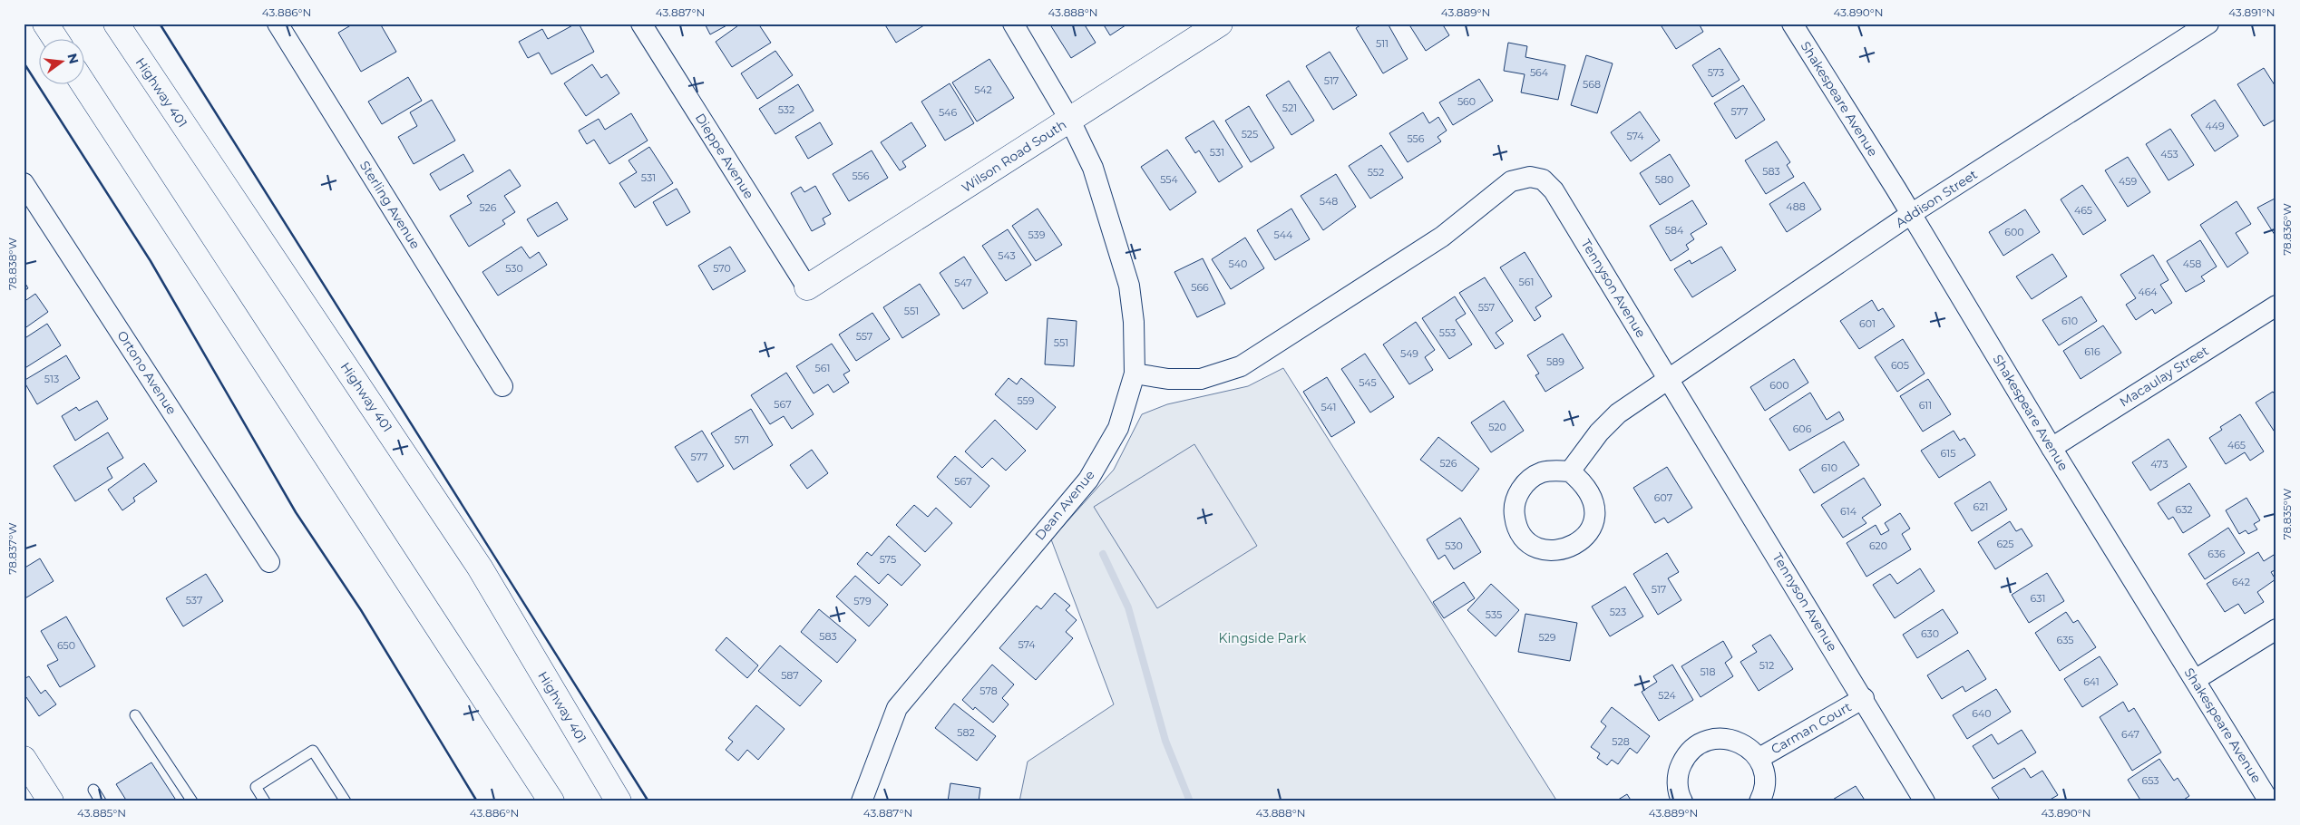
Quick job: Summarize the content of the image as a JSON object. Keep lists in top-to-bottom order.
{
  "streets": {
    "main road": ["Highway 401", "Wilson Road South"],
    "street": [
      "Shakespeare Avenue",
      "Dieppe Avenue",
      "Addison Street",
      "Sterling Avenue",
      "Tennyson Avenue",
      "Ortono Avenue",
      "Macaulay Street",
      "Dean Avenue",
      "Carman Court"
    ]
  },
  "crossings": [
    ["Shakespeare Avenue", "Addison Street"],
    ["Shakespeare Avenue", "Macaulay Street"],
    ["Dieppe Avenue", "Wilson Road South"],
    ["Wilson Road South", "Dean Avenue"],
    ["Addison Street", "Tennyson Avenue"],
    ["Tennyson Avenue", "Dean Avenue"],
    ["Tennyson Avenue", "Carman Court"]
  ],
  "parks": ["Kingside Park"],
  "house_numbers": [
    "511",
    "564",
    "573",
    "517",
    "568",
    "542",
    "560",
    "521",
    "532",
    "577",
    "546",
    "449",
    "525",
    "574",
    "556",
    "531",
    "453",
    "583",
    "552",
    "556",
    "531",
    "554",
    "580",
    "459",
    "548",
    "488",
    "526",
    "465",
    "584",
    "600",
    "539",
    "544",
    "543",
    "540",
    "458",
    "530",
    "570",
    "561",
    "547",
    "566",
    "464",
    "557",
    "551",
    "610",
    "601",
    "553",
    "557",
    "551",
    "616",
    "549",
    "589",
    "605",
    "561",
    "513",
    "545",
    "600",
    "559",
    "567",
    "611",
    "541",
    "520",
    "606",
    "571",
    "465",
    "615",
    "577",
    "526",
    "473",
    "610",
    "567",
    "607",
    "621",
    "632",
    "614",
    "625",
    "530",
    "620",
    "636",
    "575",
    "642",
    "517",
    "631",
    "537",
    "579",
    "523",
    "535",
    "630",
    "583",
    "529",
    "635",
    "574",
    "650",
    "512",
    "518",
    "587",
    "641",
    "578",
    "524",
    "640",
    "582",
    "647",
    "528",
    "653"
  ],
  "north": "right",
  "coordinates": [
    "43.886°N",
    "43.887°N",
    "43.888°N",
    "43.889°N",
    "43.890°N",
    "43.891°N",
    "78.836°W",
    "78.838°W",
    "78.835°W",
    "78.837°W",
    "43.885°N"
  ]
}
